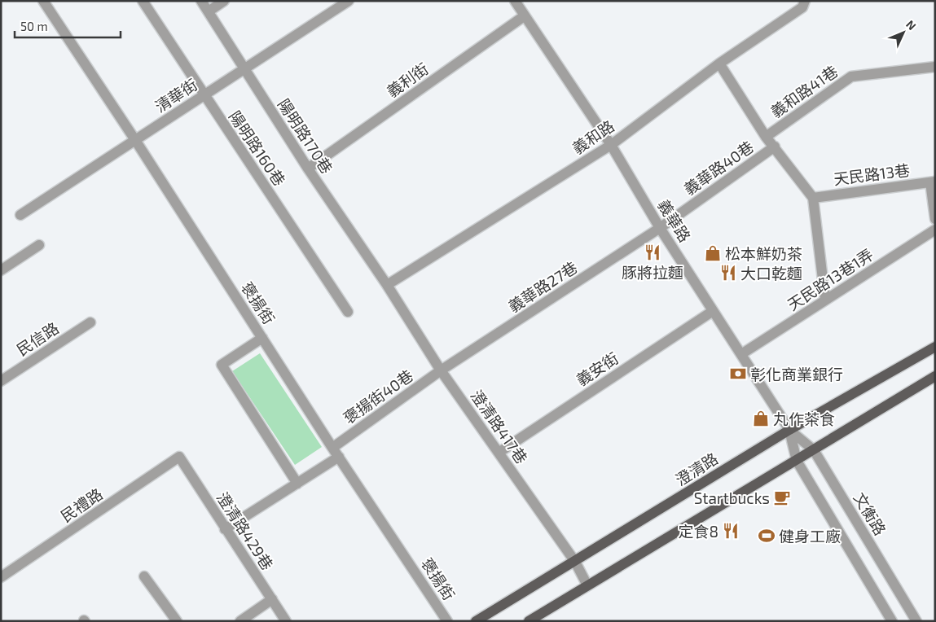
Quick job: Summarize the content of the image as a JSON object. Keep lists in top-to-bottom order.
{
  "streets": {
    "main road": ["澄清路"],
    "street": [
      "義利街",
      "義和路41巷",
      "清華街",
      "陽明路170巷",
      "義和路",
      "陽明路160巷",
      "義華路40巷",
      "天民路13巷",
      "義華路",
      "天民路13巷1弄",
      "義華路27巷",
      "褒揚街",
      "民信路",
      "義安街",
      "褒揚街40巷",
      "澄清路417巷",
      "民禮路",
      "文衡路",
      "澄清路429巷"
    ]
  },
  "crossings": [
    ["義利街", "陽明路170巷"],
    ["義利街", "義華路"],
    ["清華街", "陽明路170巷"],
    ["清華街", "陽明路160巷"],
    ["清華街", "褒揚街"],
    ["陽明路170巷", "義和路"],
    ["陽明路170巷", "澄清路417巷"],
    ["義和路", "義華路"],
    ["義和路", "澄清路417巷"],
    ["義華路40巷", "義華路"],
    ["義華路40巷", "義華路27巷"],
    ["義華路", "天民路13巷1弄"],
    ["義華路", "義華路27巷"],
    ["義華路", "義安街"],
    ["義華路", "澄清路"],
    ["義華路", "文衡路"],
    ["義華路27巷", "褒揚街40巷"],
    ["義華路27巷", "澄清路417巷"],
    ["褒揚街", "褒揚街40巷"],
    ["義安街", "澄清路417巷"],
    ["褒揚街40巷", "澄清路417巷"],
    ["澄清路417巷", "澄清路"],
    ["澄清路", "文衡路"],
    ["民禮路", "澄清路429巷"]
  ],
  "places": {
    "restaurant": ["豚將拉麵", "大口乾麵", "定食8"],
    "shop": ["松本鮮奶茶", "丸作茶食"],
    "bank": ["彰化商業銀行"],
    "cafe": ["Startbucks"],
    "sports": ["健身工廠"]
  },
  "scale_bar": "50 m",
  "north": "top right"
}
